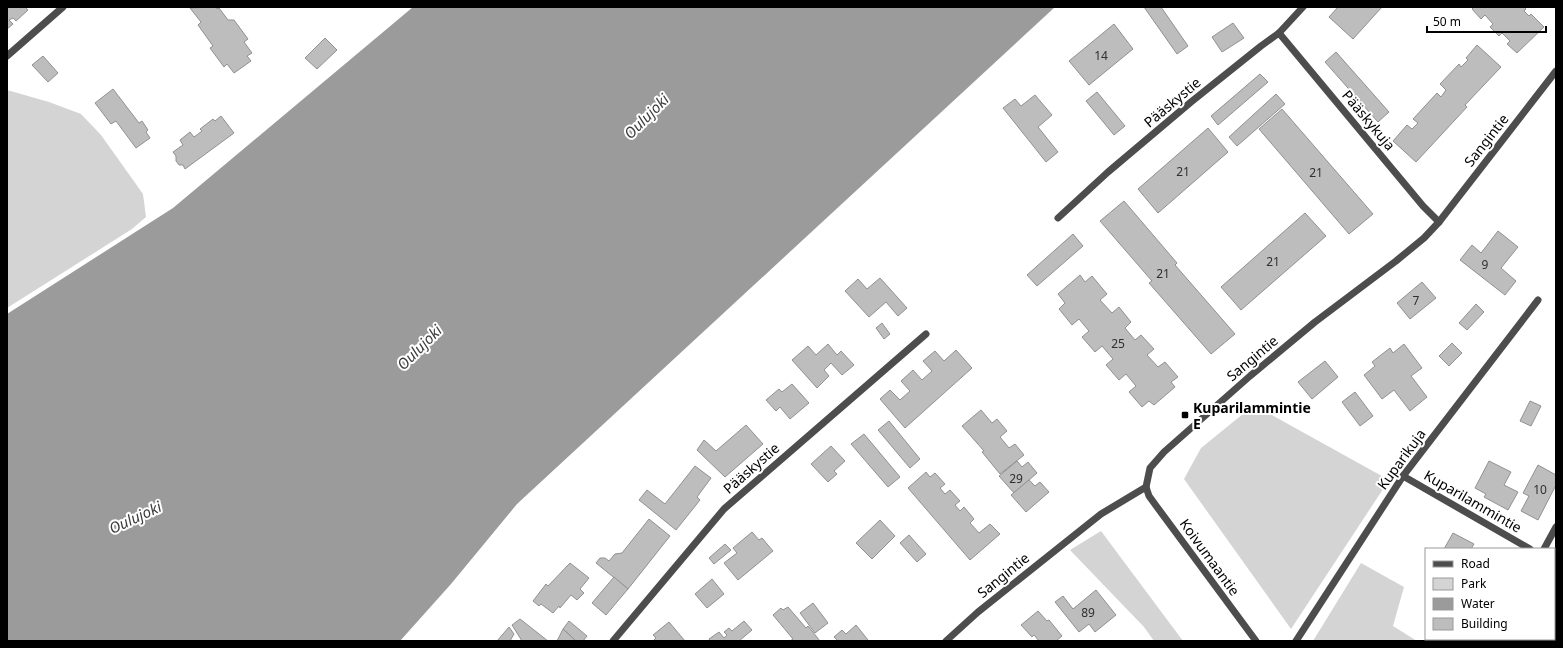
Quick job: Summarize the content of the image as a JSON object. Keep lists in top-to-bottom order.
{
  "streets": {
    "street": [
      "Pääskystie",
      "Pääskykuja",
      "Sangintie",
      "Kuparikuja",
      "Kuparilammintie",
      "Koivumaantie"
    ]
  },
  "crossings": [
    ["Pääskystie", "Pääskykuja"],
    ["Pääskykuja", "Sangintie"],
    ["Sangintie", "Koivumaantie"],
    ["Kuparikuja", "Kuparilammintie"]
  ],
  "water": ["Oulujoki"],
  "places": {
    "transit": ["Kuparilammintie E"]
  },
  "house_numbers": [
    "14",
    "21",
    "21",
    "21",
    "9",
    "21",
    "7",
    "25",
    "29",
    "10",
    "89"
  ],
  "legend": [
    "Road",
    "Park",
    "Water",
    "Building"
  ],
  "scale_bar": "50 m"
}
